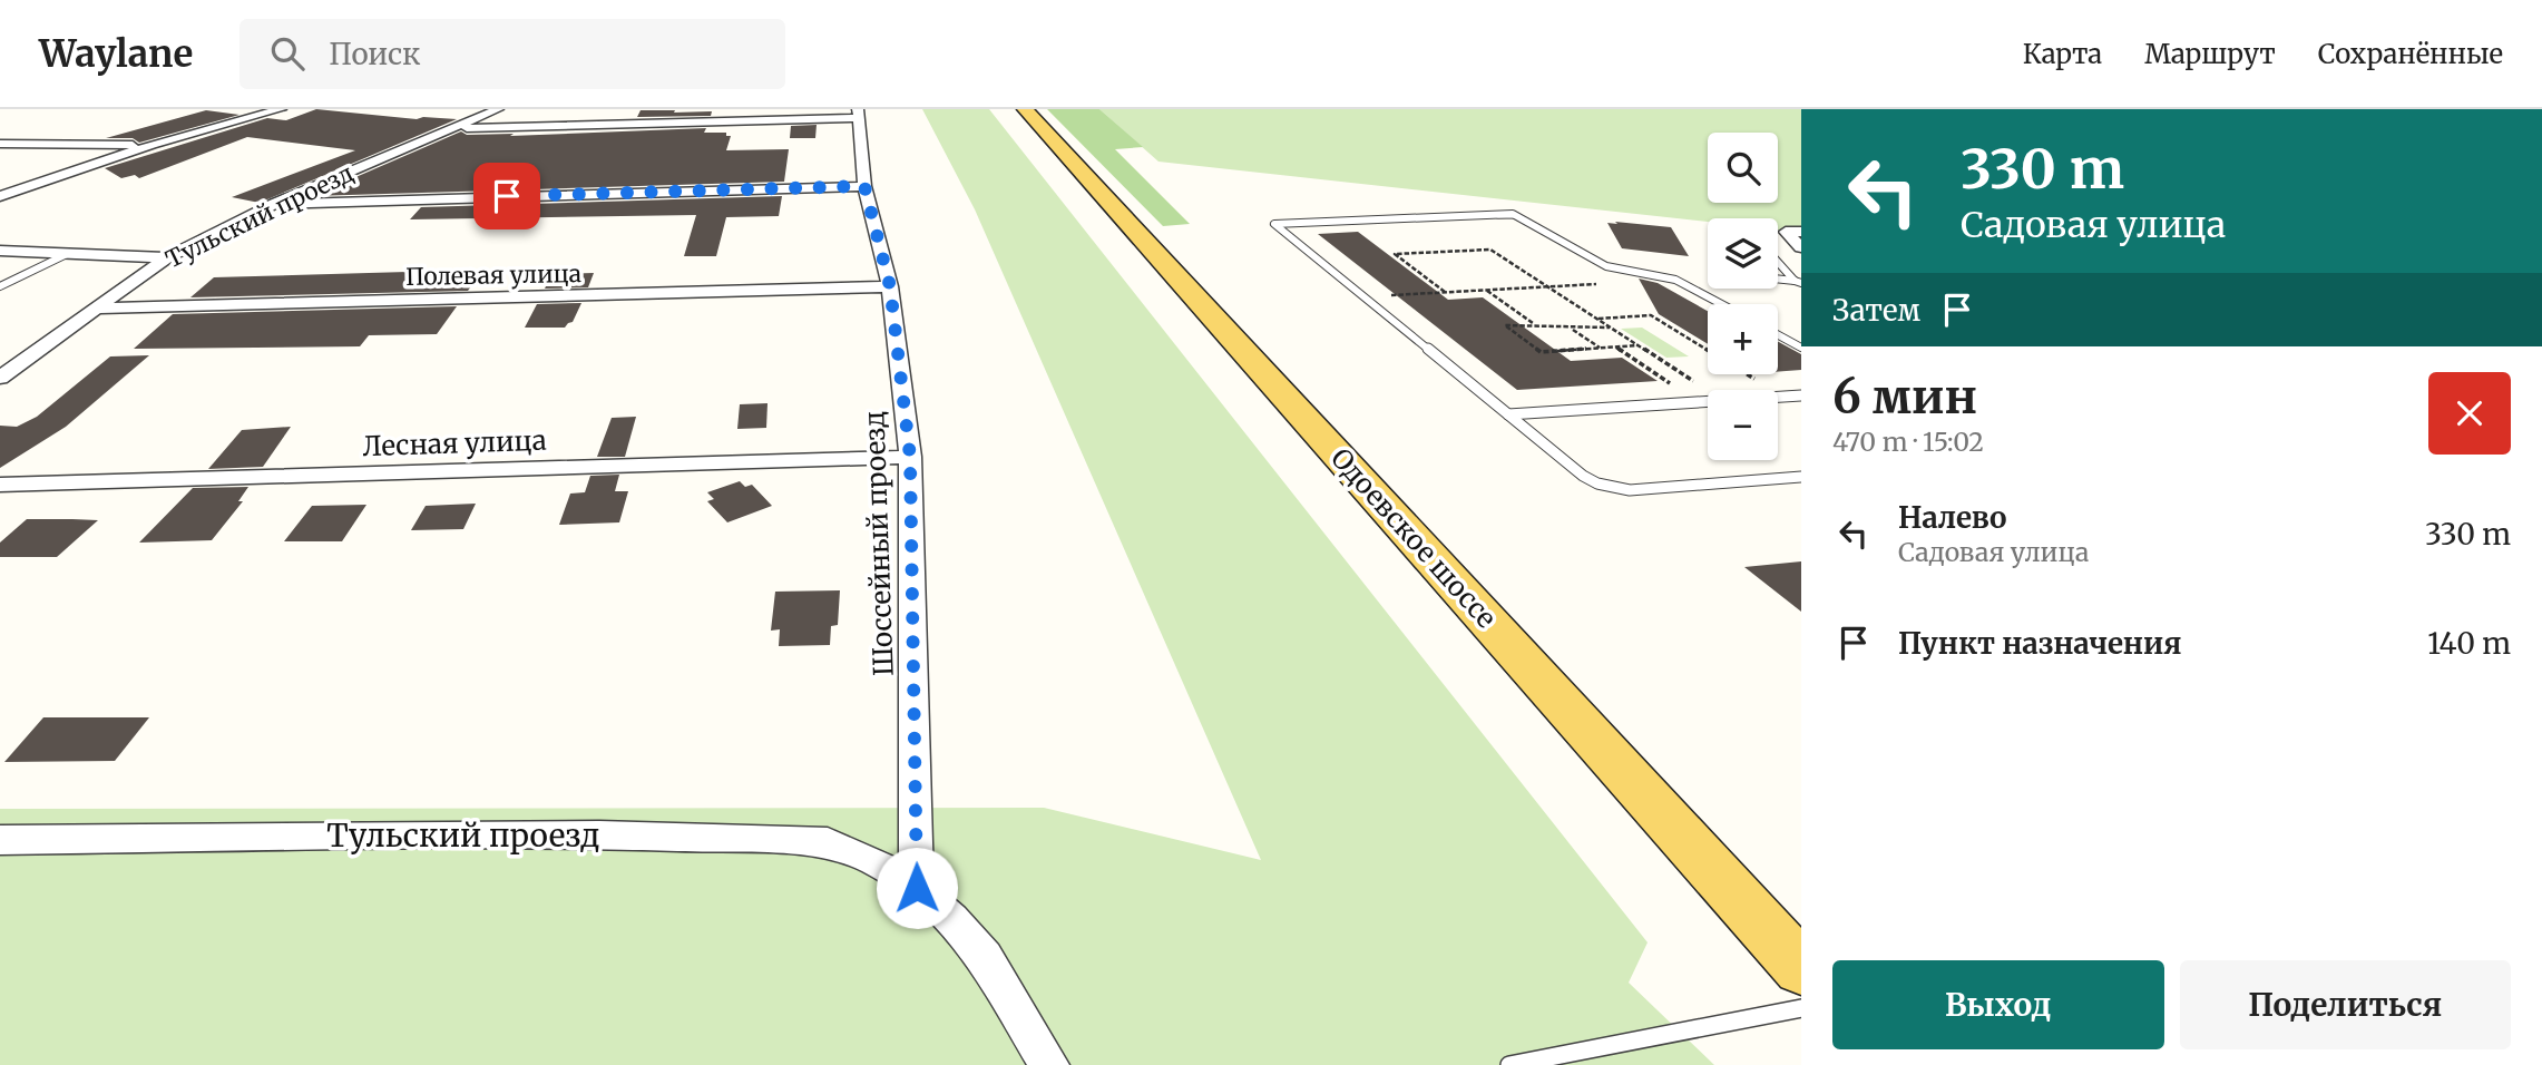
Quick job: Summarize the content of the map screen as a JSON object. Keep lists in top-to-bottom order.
{
  "streets": {
    "main road": ["Одоевское шоссе"],
    "street": [
      "Тульский проезд",
      "Полевая улица",
      "Лесная улица",
      "Шоссейный проезд"
    ]
  },
  "crossings": [
    ["Тульский проезд", "Полевая улица"],
    ["Тульский проезд", "Шоссейный проезд"],
    ["Полевая улица", "Шоссейный проезд"],
    ["Лесная улица", "Шоссейный проезд"]
  ],
  "page": {
    "header": "Waylane",
    "search": "Поиск",
    "nav": ["Карта", "Маршрут", "Сохранённые"],
    "turn": ["330 m", "Садовая улица"],
    "map_buttons": ["+", "−"],
    "then": "Затем",
    "heading": ["6 мин", "470 m · 15:02"],
    "list": [
      {
        "name": "Налево",
        "note": "Садовая улица",
        "value": "330 m"
      },
      {
        "name": "Пункт назначения",
        "value": "140 m"
      }
    ],
    "buttons": ["Выход", "Поделиться"]
  }
}
